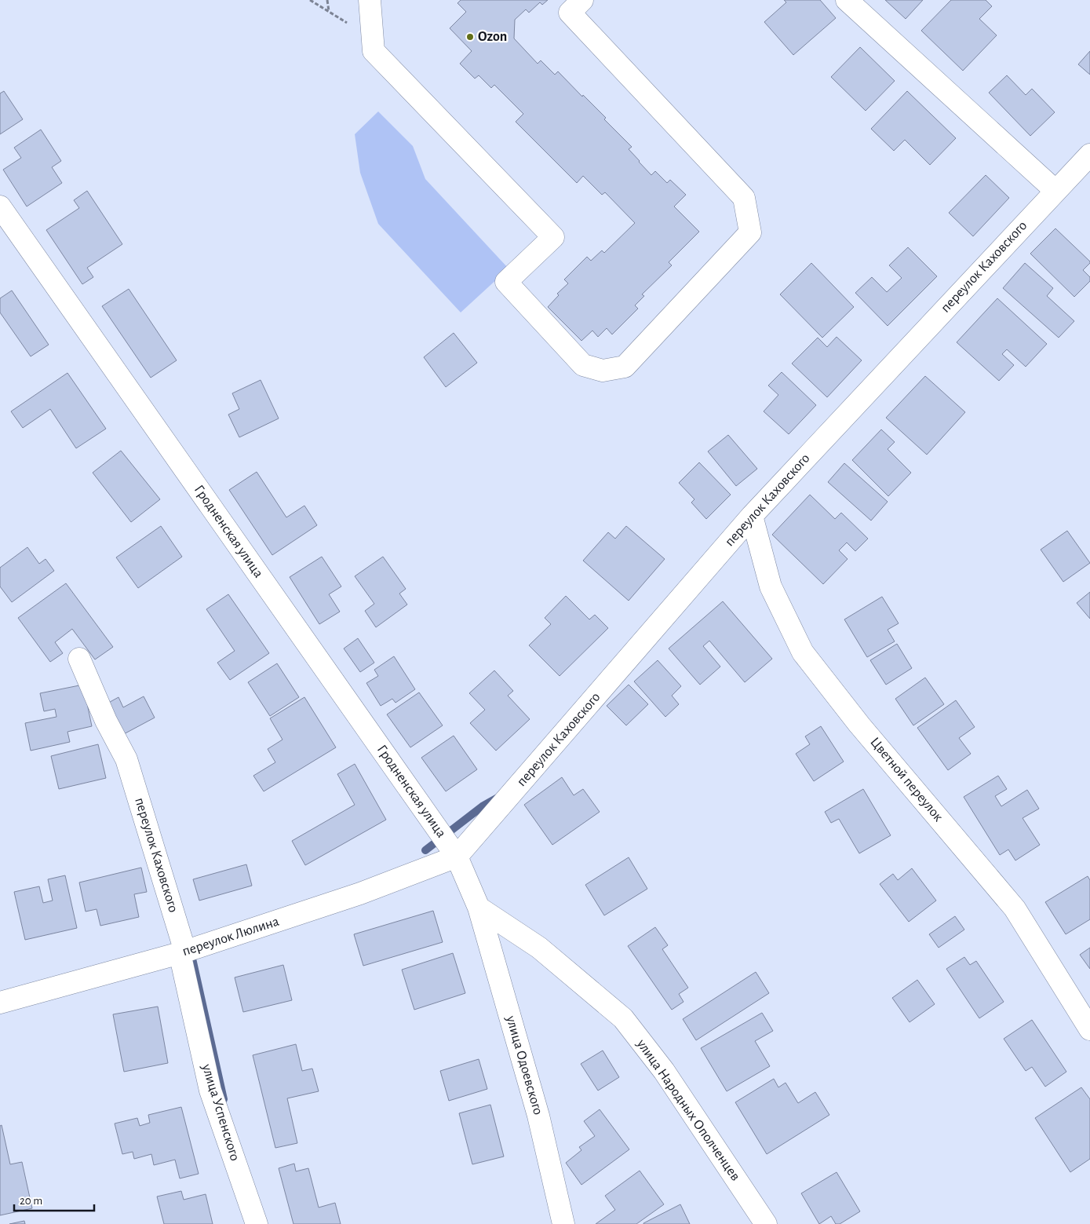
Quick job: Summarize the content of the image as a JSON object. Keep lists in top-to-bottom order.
{
  "streets": {
    "street": [
      "переулок Каховского",
      "Гродненская улица",
      "Цветной переулок",
      "переулок Люлина",
      "улица Одоевского",
      "улица Народных Ополченцев",
      "улица Успенского"
    ]
  },
  "crossings": [
    ["переулок Каховского", "Гродненская улица"],
    ["переулок Каховского", "Цветной переулок"],
    ["переулок Каховского", "переулок Люлина"],
    ["переулок Каховского", "улица Успенского"],
    ["Гродненская улица", "переулок Люлина"],
    ["переулок Люлина", "улица Успенского"],
    ["улица Одоевского", "улица Народных Ополченцев"]
  ],
  "places": ["Ozon"],
  "scale_bar": "20 m"
}
